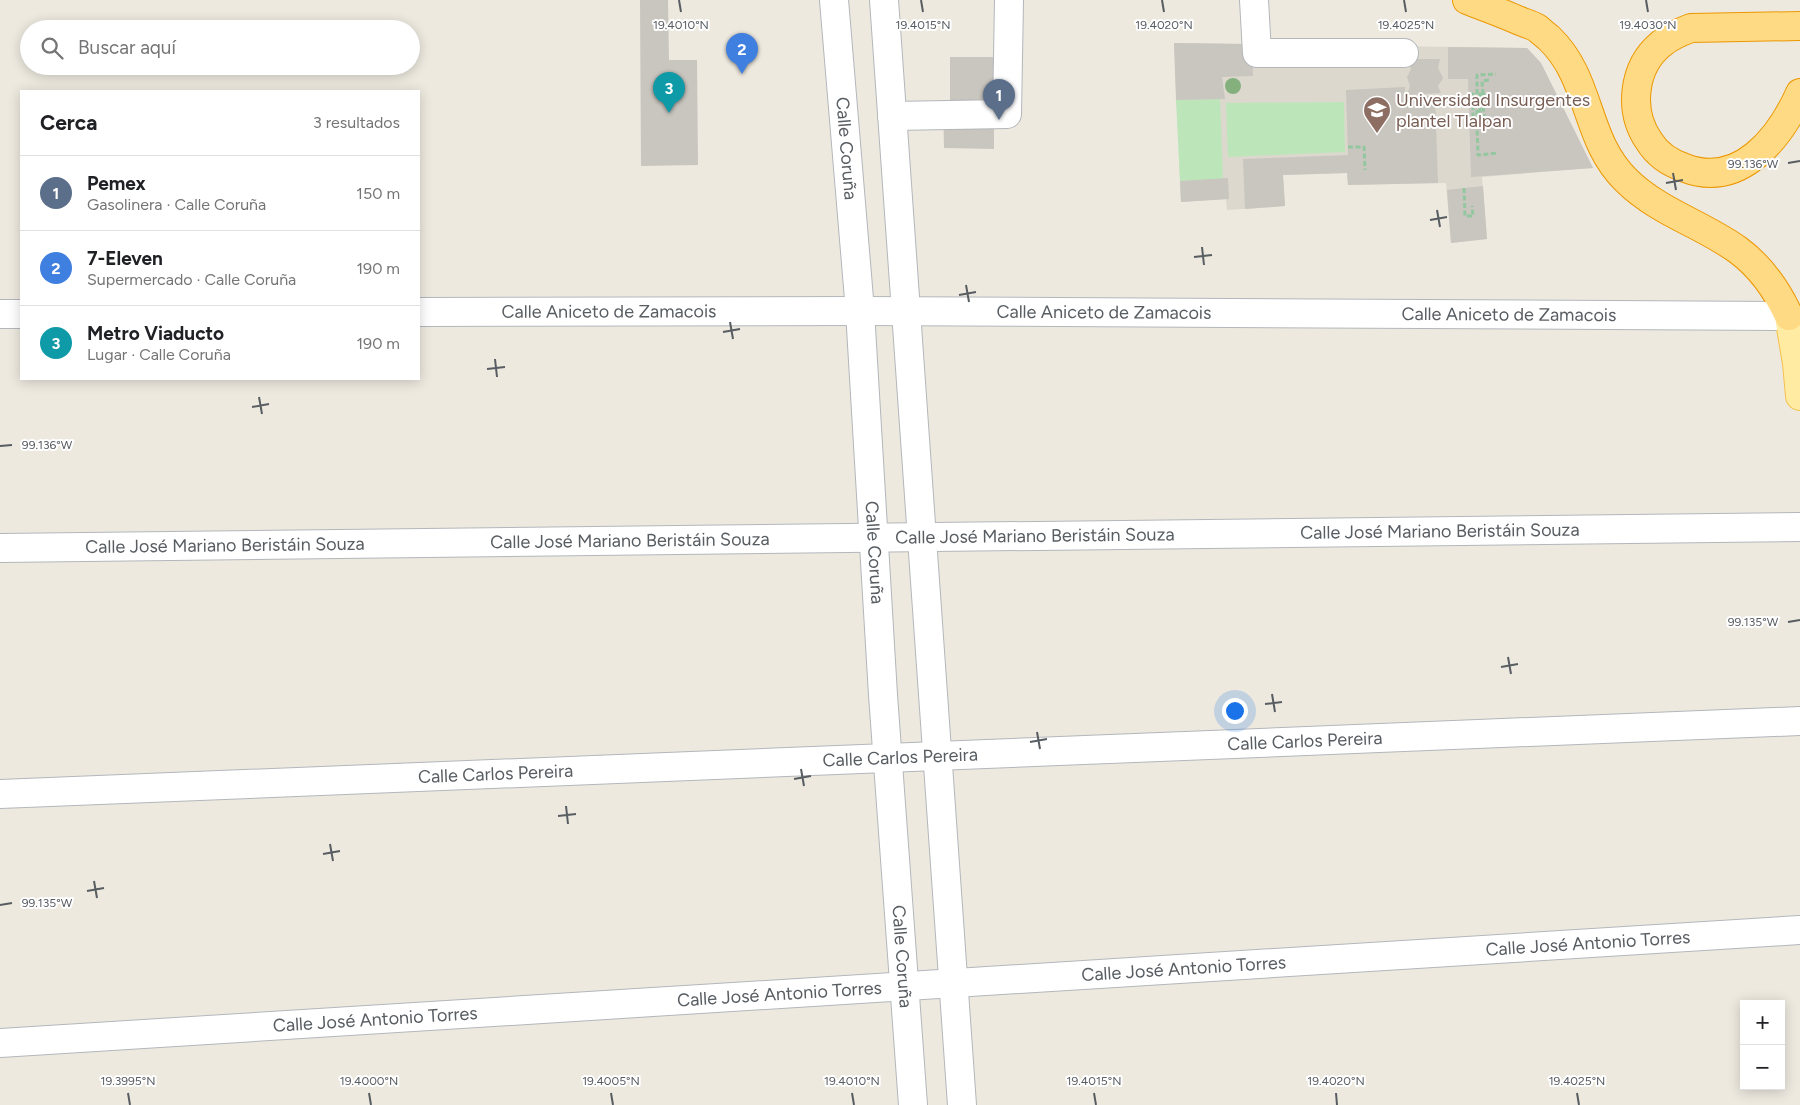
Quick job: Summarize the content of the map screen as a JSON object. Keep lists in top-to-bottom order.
{
  "streets": {
    "street": [
      "Calle Coruña",
      "Calle Aniceto de Zamacois",
      "Calle José Mariano Beristáin Souza",
      "Calle Carlos Pereira",
      "Calle José Antonio Torres"
    ]
  },
  "crossings": [
    ["Calle Coruña", "Calle Aniceto de Zamacois"],
    ["Calle Coruña", "Calle José Mariano Beristáin Souza"],
    ["Calle Coruña", "Calle Carlos Pereira"],
    ["Calle Coruña", "Calle José Antonio Torres"]
  ],
  "places": {
    "school or university": ["Universidad Insurgentes plantel Tlalpan"]
  },
  "page": {
    "search": "Buscar aquí",
    "pins": ["2", "3", "1"],
    "heading": ["Cerca", "3 resultados"],
    "list": [
      {
        "mark": "1",
        "name": "Pemex",
        "note": "Gasolinera · Calle Coruña",
        "value": "150 m"
      },
      {
        "mark": "2",
        "name": "7-Eleven",
        "note": "Supermercado · Calle Coruña",
        "value": "190 m"
      },
      {
        "mark": "3",
        "name": "Metro Viaducto",
        "note": "Lugar · Calle Coruña",
        "value": "190 m"
      }
    ],
    "map_buttons": ["+", "−"]
  },
  "coordinates": [
    "19.4010°N",
    "19.4015°N",
    "19.4020°N",
    "19.4025°N",
    "19.4030°N",
    "99.136°W",
    "99.135°W",
    "19.3995°N",
    "19.4000°N",
    "19.4005°N"
  ]
}
